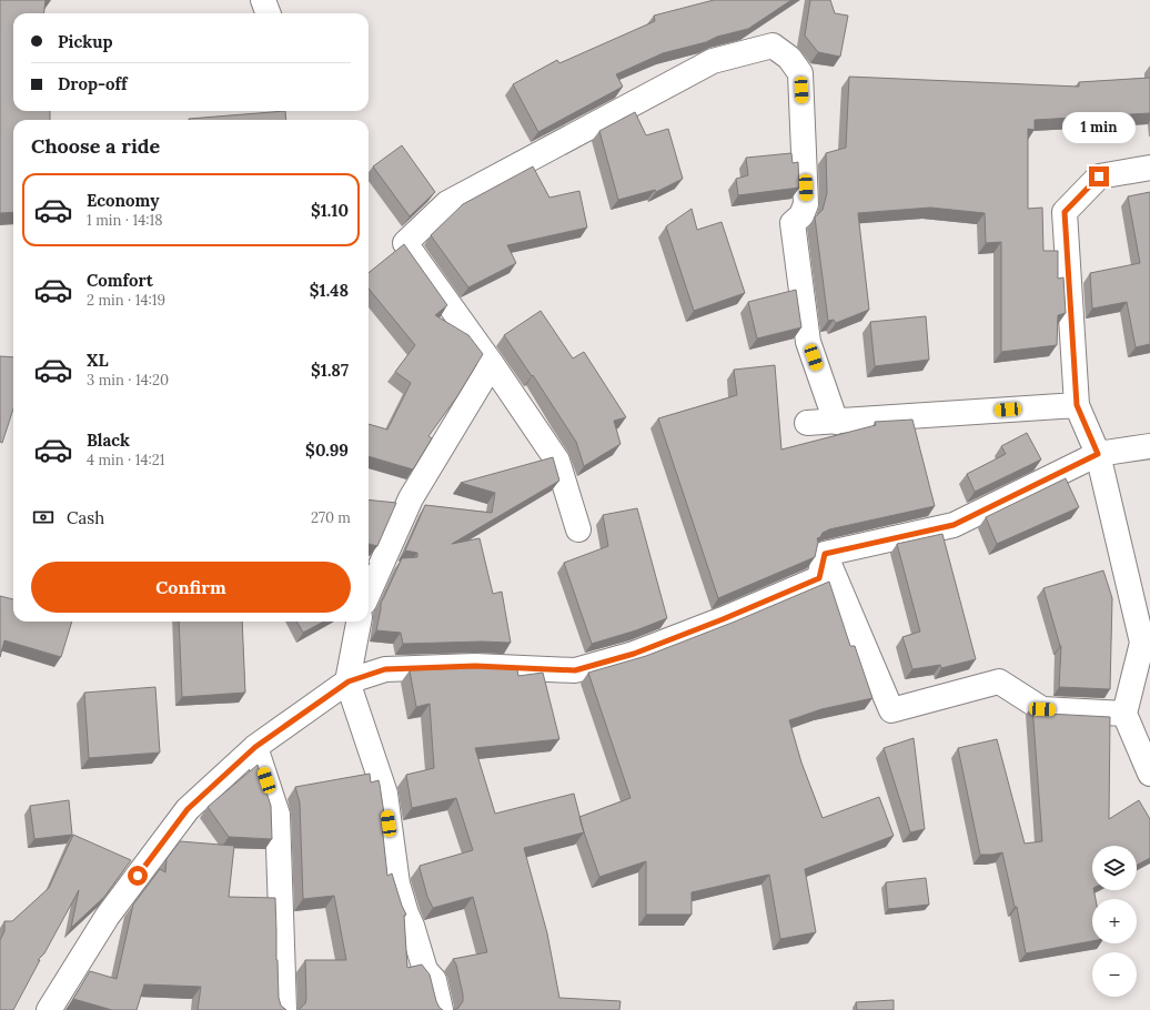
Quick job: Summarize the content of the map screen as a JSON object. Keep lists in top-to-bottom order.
{
  "page": {
    "banner": ["Pickup", "Drop-off"],
    "bubble": "1 min",
    "heading": "Choose a ride",
    "list": [
      {
        "name": "Economy",
        "note": "1 min · 14:18",
        "value": "$1.10"
      },
      {
        "name": "Comfort",
        "note": "2 min · 14:19",
        "value": "$1.48"
      },
      {
        "name": "XL",
        "note": "3 min · 14:20",
        "value": "$1.87"
      },
      {
        "name": "Black",
        "note": "4 min · 14:21",
        "value": "$0.99"
      }
    ],
    "pay": ["Cash", "270 m"],
    "buttons": "Confirm",
    "map_buttons": ["+", "−"]
  }
}
